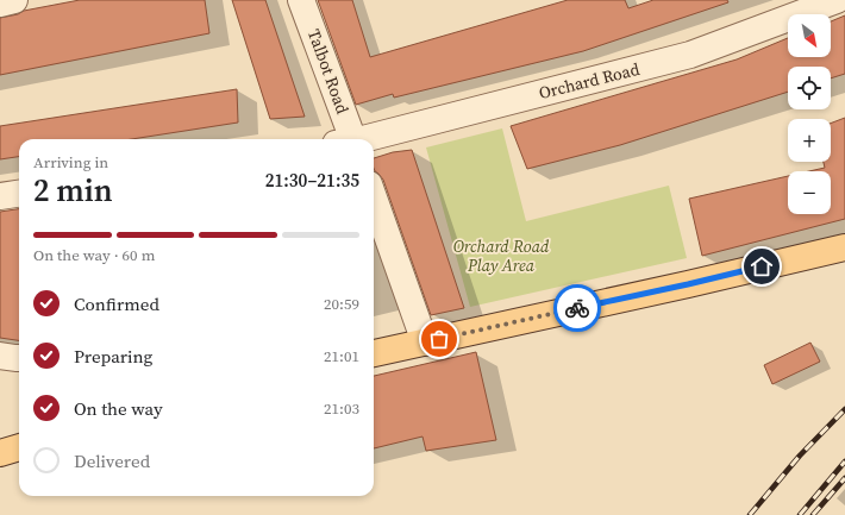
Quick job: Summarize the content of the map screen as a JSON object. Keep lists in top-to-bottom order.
{
  "streets": {
    "street": ["Talbot Road", "Orchard Road"]
  },
  "parks": ["Orchard Road Play Area"],
  "north": "bottom right",
  "page": {
    "map_buttons": ["+", "−"],
    "heading": ["2 min", "Arriving in", "21:30–21:35"],
    "bar": "On the way · 60 m",
    "list": [
      ["Confirmed", "20:59"],
      ["Preparing", "21:01"],
      ["On the way", "21:03"],
      "Delivered"
    ]
  }
}
